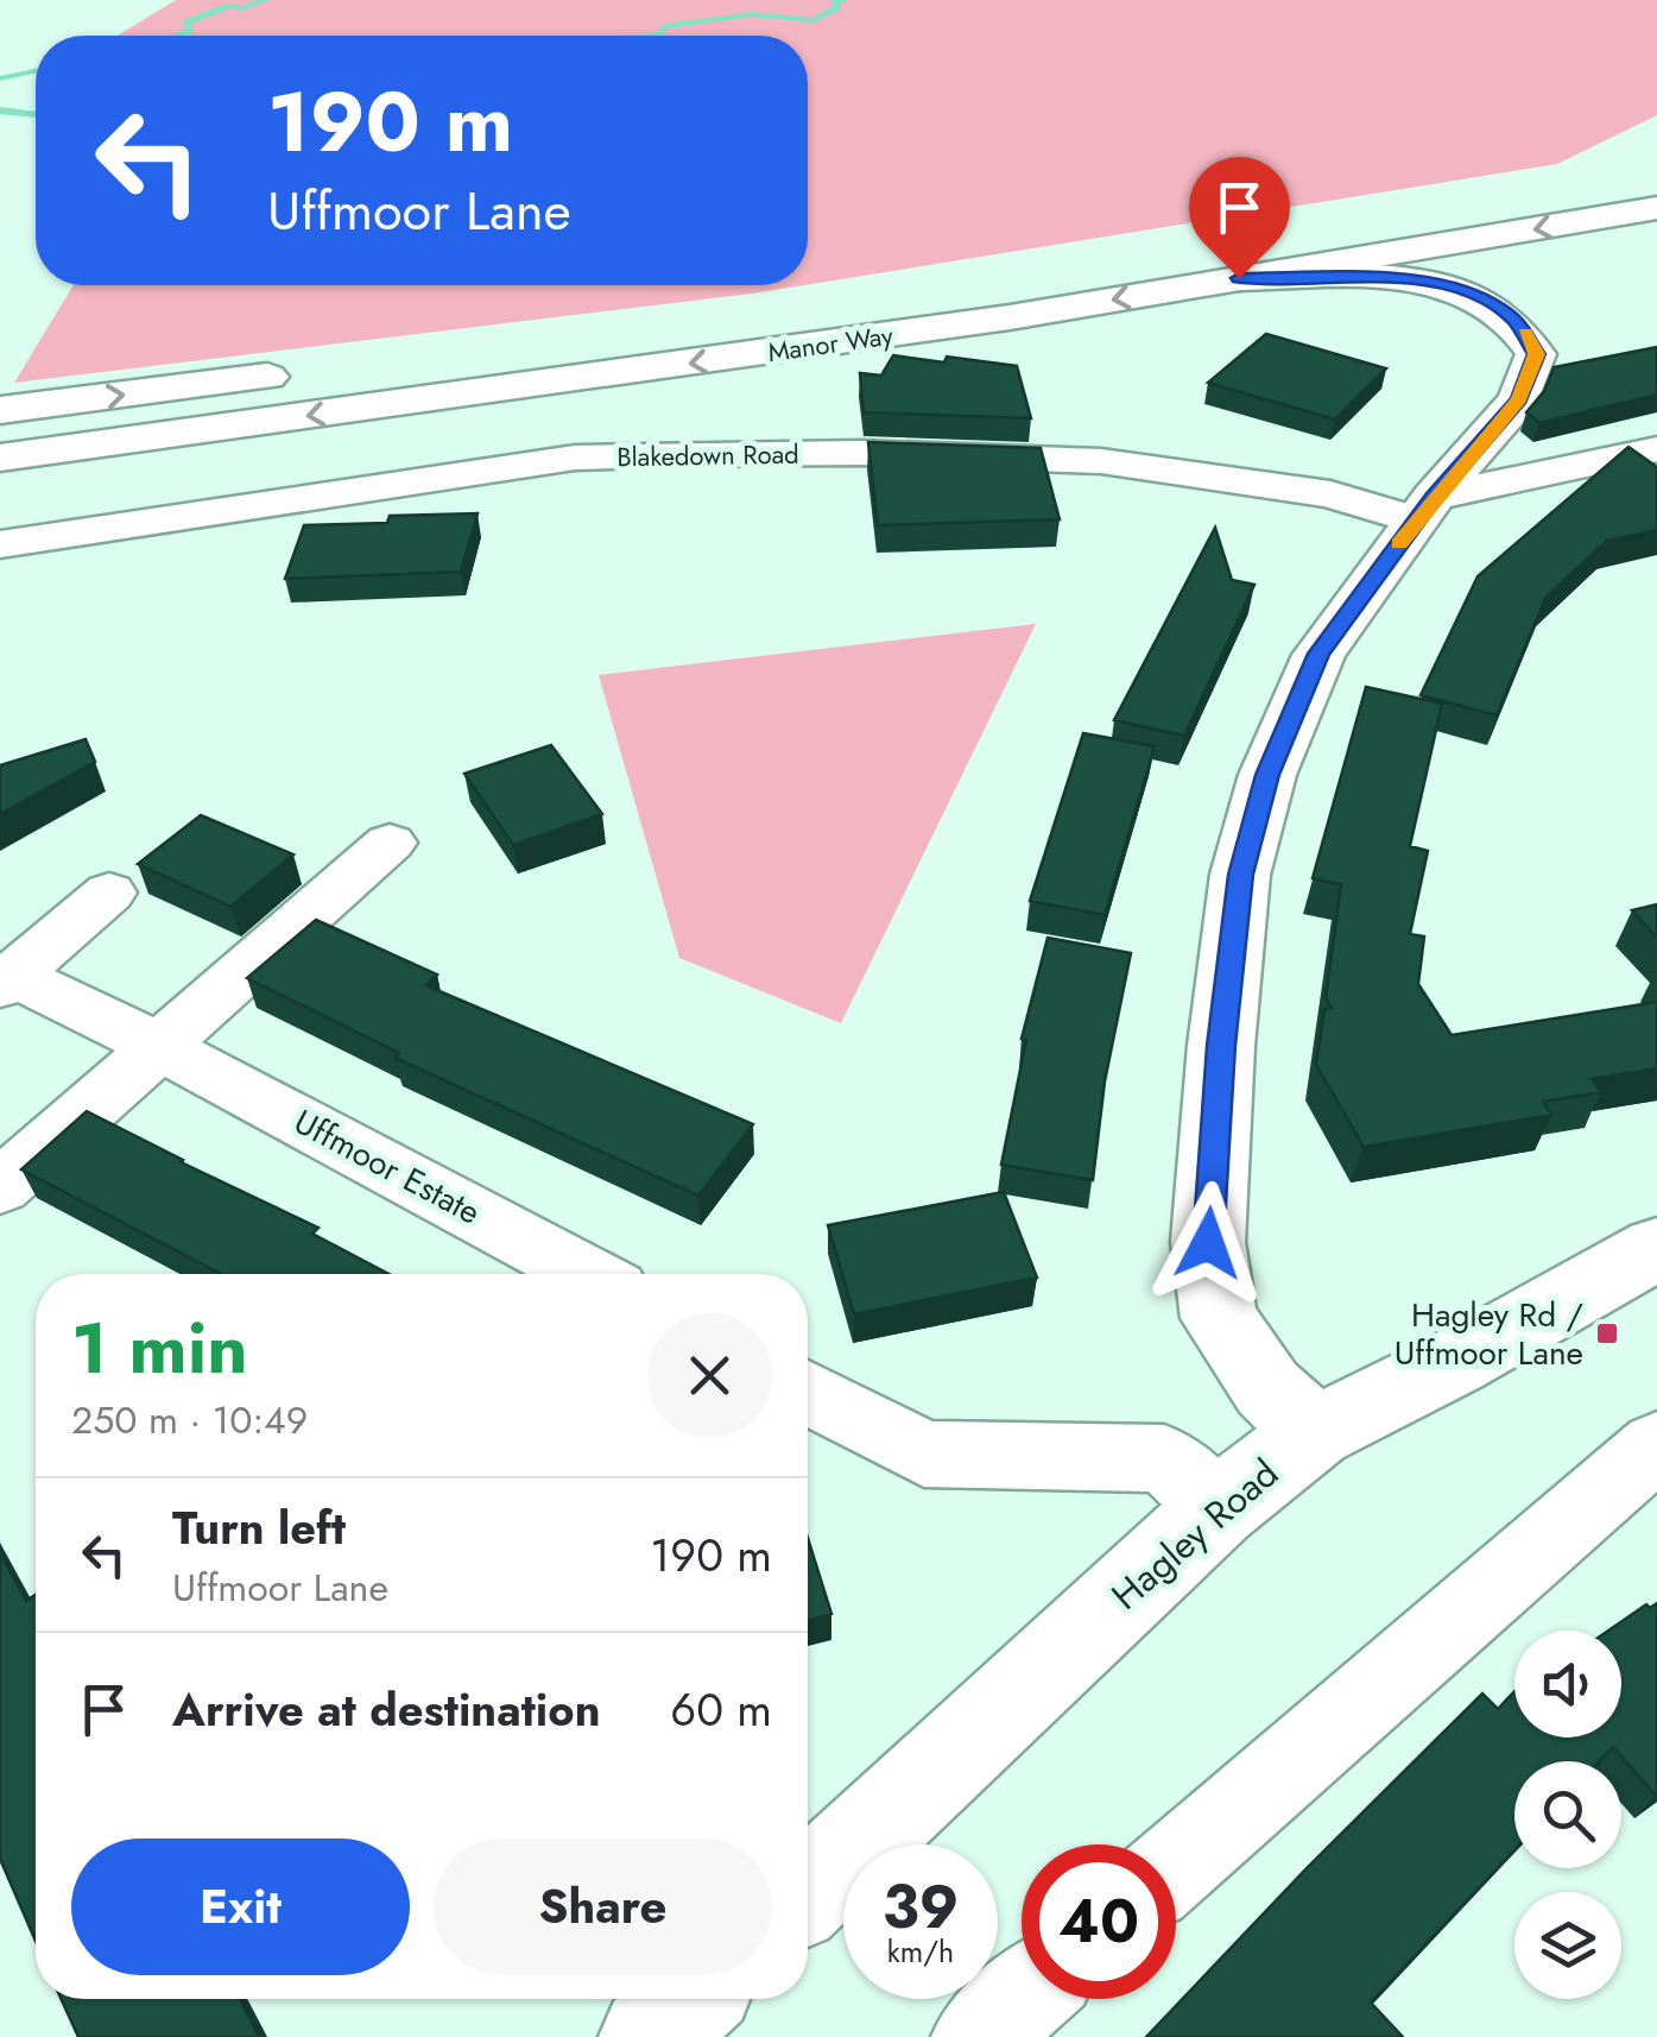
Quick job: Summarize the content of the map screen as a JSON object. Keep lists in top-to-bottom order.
{
  "streets": {
    "main road": ["Manor Way", "Hagley Road"],
    "street": ["Blakedown Road", "Uffmoor Estate"]
  },
  "places": {
    "transit": ["Hagley Rd / Uffmoor Lane"]
  },
  "page": {
    "turn": ["190 m", "Uffmoor Lane"],
    "heading": ["1 min", "250 m · 10:49"],
    "list": [
      {
        "name": "Turn left",
        "note": "Uffmoor Lane",
        "value": "190 m"
      },
      {
        "name": "Arrive at destination",
        "value": "60 m"
      }
    ],
    "buttons": ["Exit", "Share"],
    "speed": "39 km/h",
    "limit": "40"
  }
}
